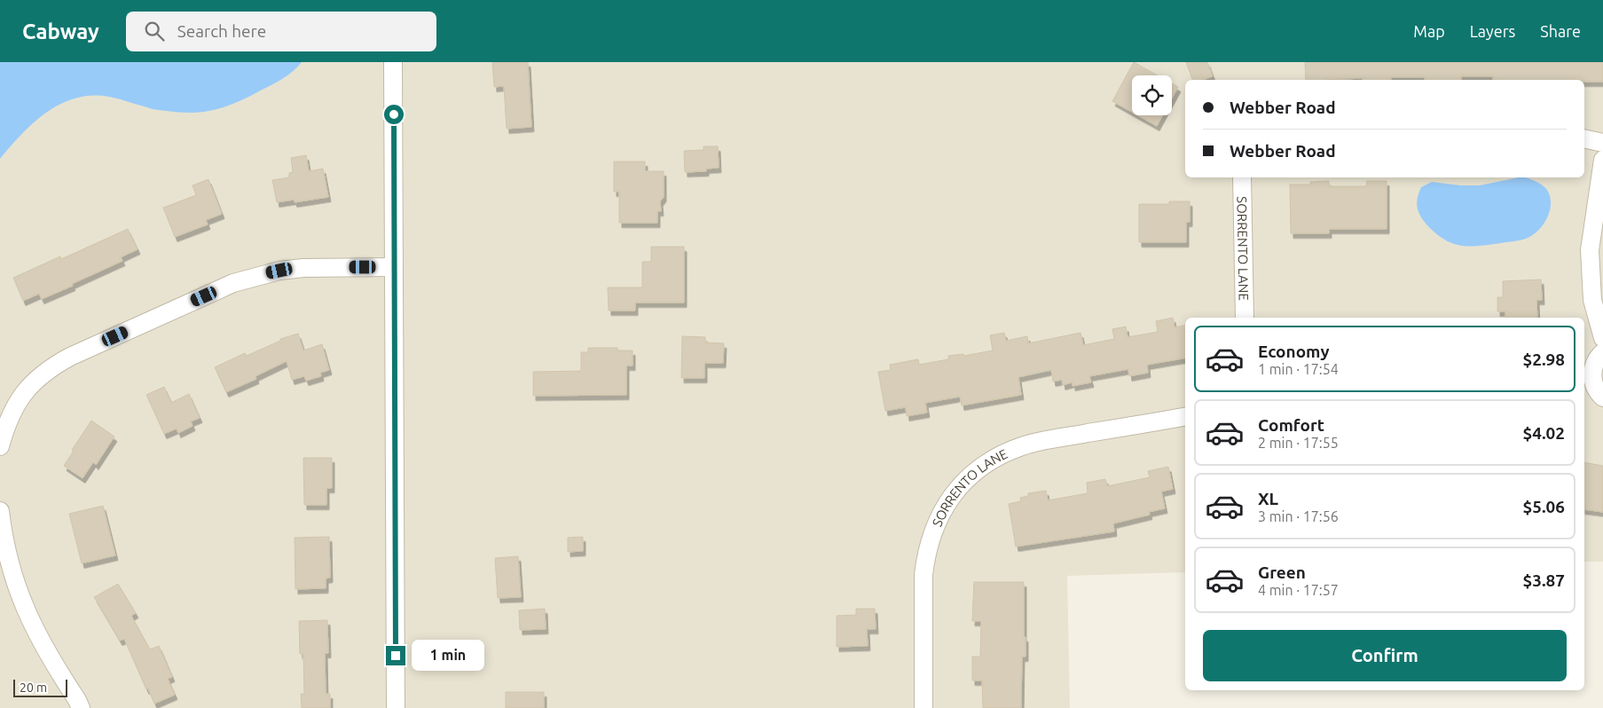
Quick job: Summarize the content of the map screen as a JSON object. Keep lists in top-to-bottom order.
{
  "streets": {
    "street": ["SORRENTO LANE"]
  },
  "scale_bar": "20 m",
  "page": {
    "header": "Cabway",
    "search": "Search here",
    "nav": ["Map", "Layers", "Share"],
    "banner": ["Webber Road", "Webber Road"],
    "list": [
      {
        "name": "Economy",
        "note": "1 min · 17:54",
        "value": "$2.98"
      },
      {
        "name": "Comfort",
        "note": "2 min · 17:55",
        "value": "$4.02"
      },
      {
        "name": "XL",
        "note": "3 min · 17:56",
        "value": "$5.06"
      },
      {
        "name": "Green",
        "note": "4 min · 17:57",
        "value": "$3.87"
      }
    ],
    "buttons": "Confirm",
    "bubble": "1 min",
    "scale": "20 m"
  }
}
